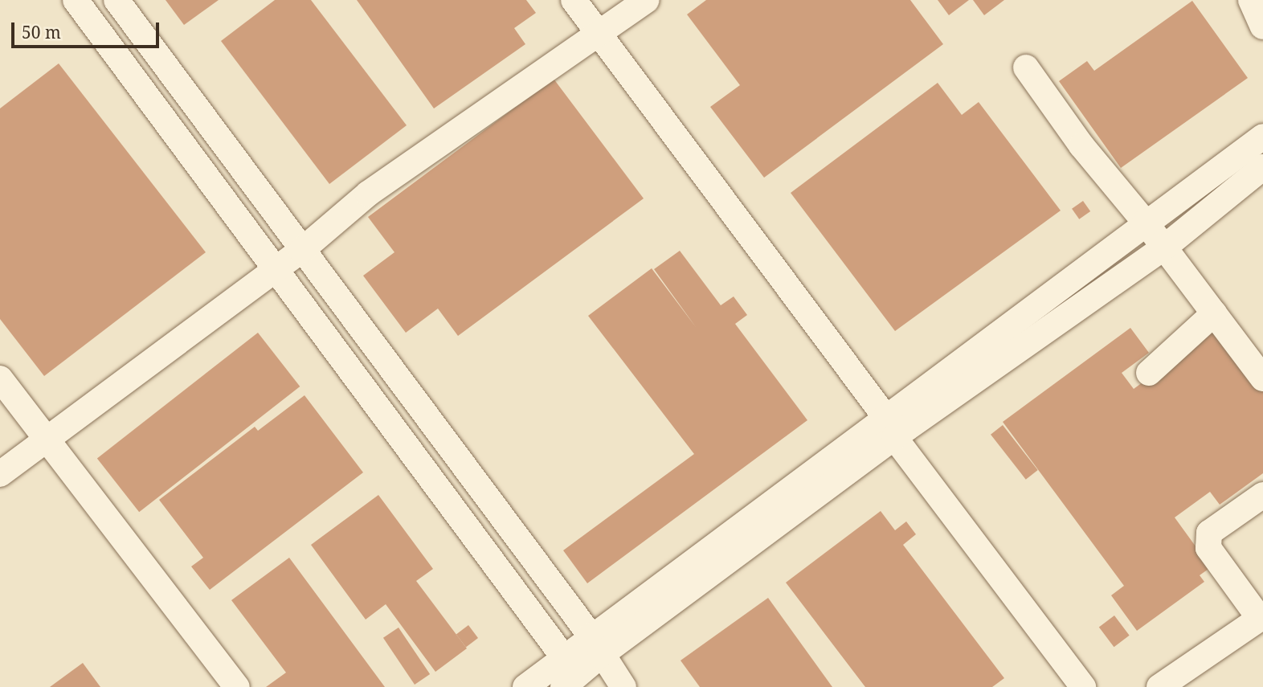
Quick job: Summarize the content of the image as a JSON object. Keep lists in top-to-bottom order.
{
  "scale_bar": "50 m"
}
